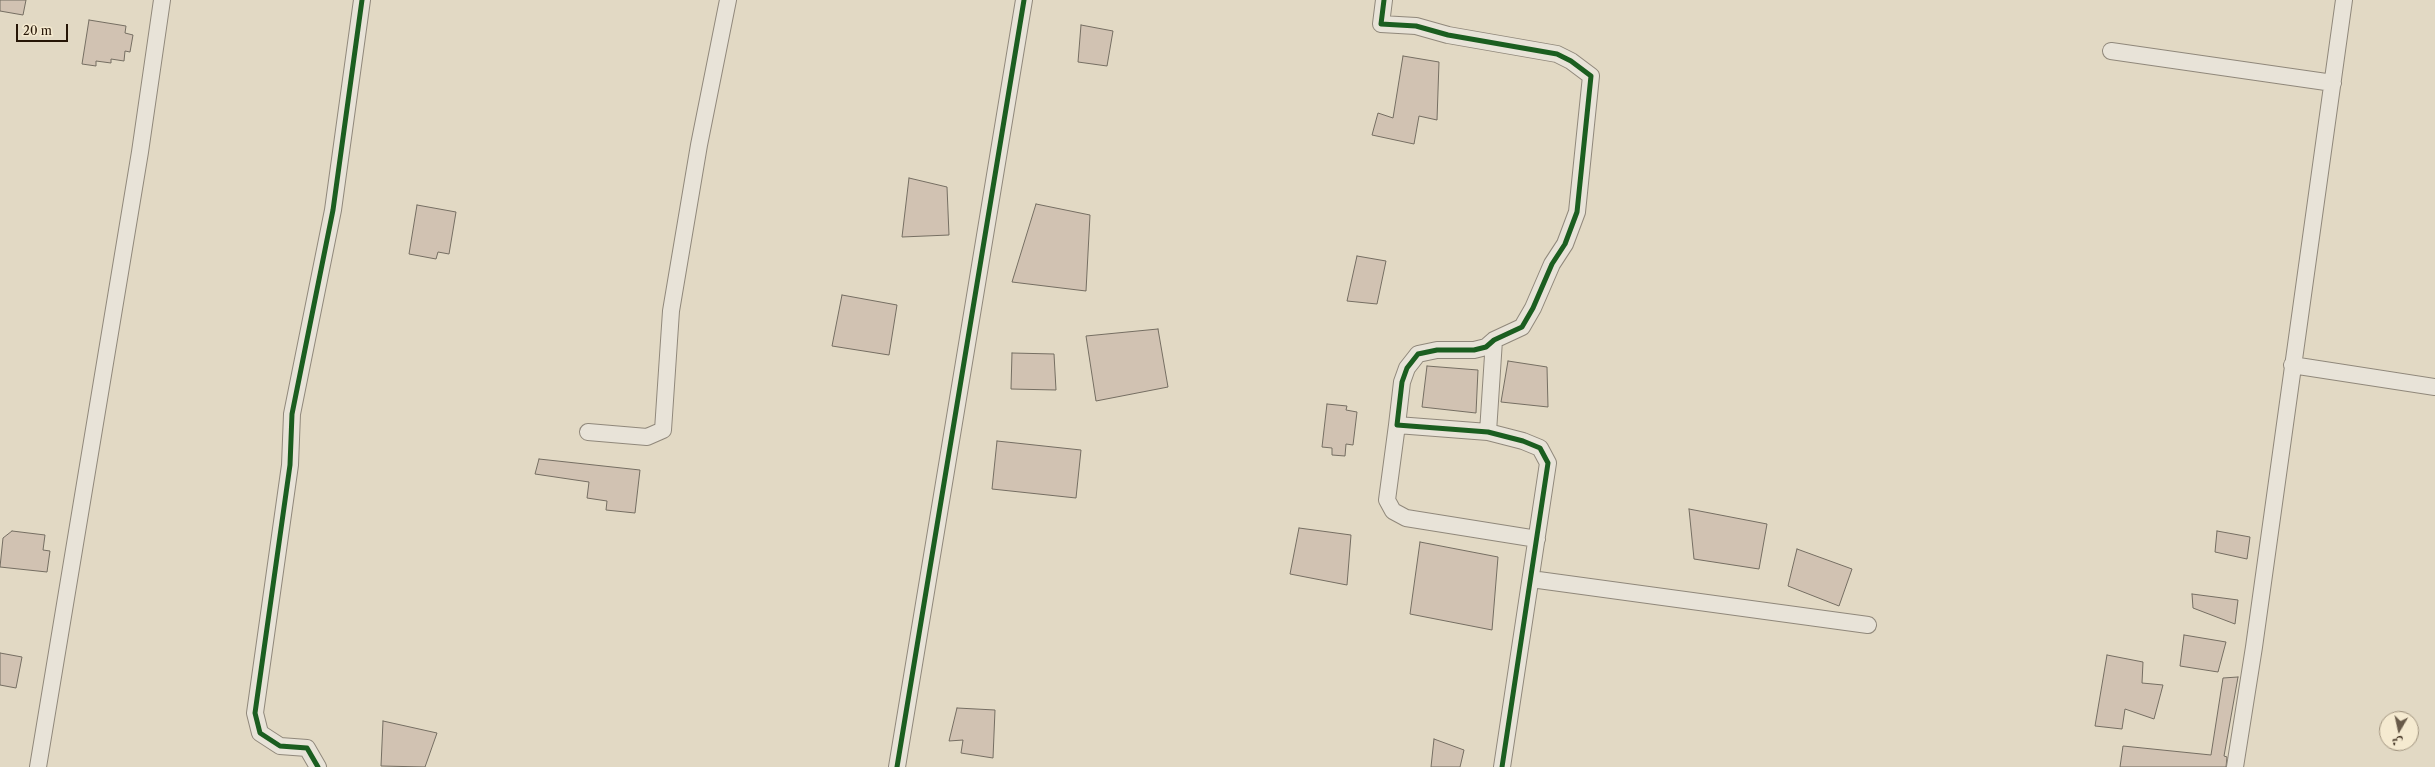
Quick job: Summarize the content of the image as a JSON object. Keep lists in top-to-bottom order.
{
  "scale_bar": "20 m",
  "north": "bottom"
}
